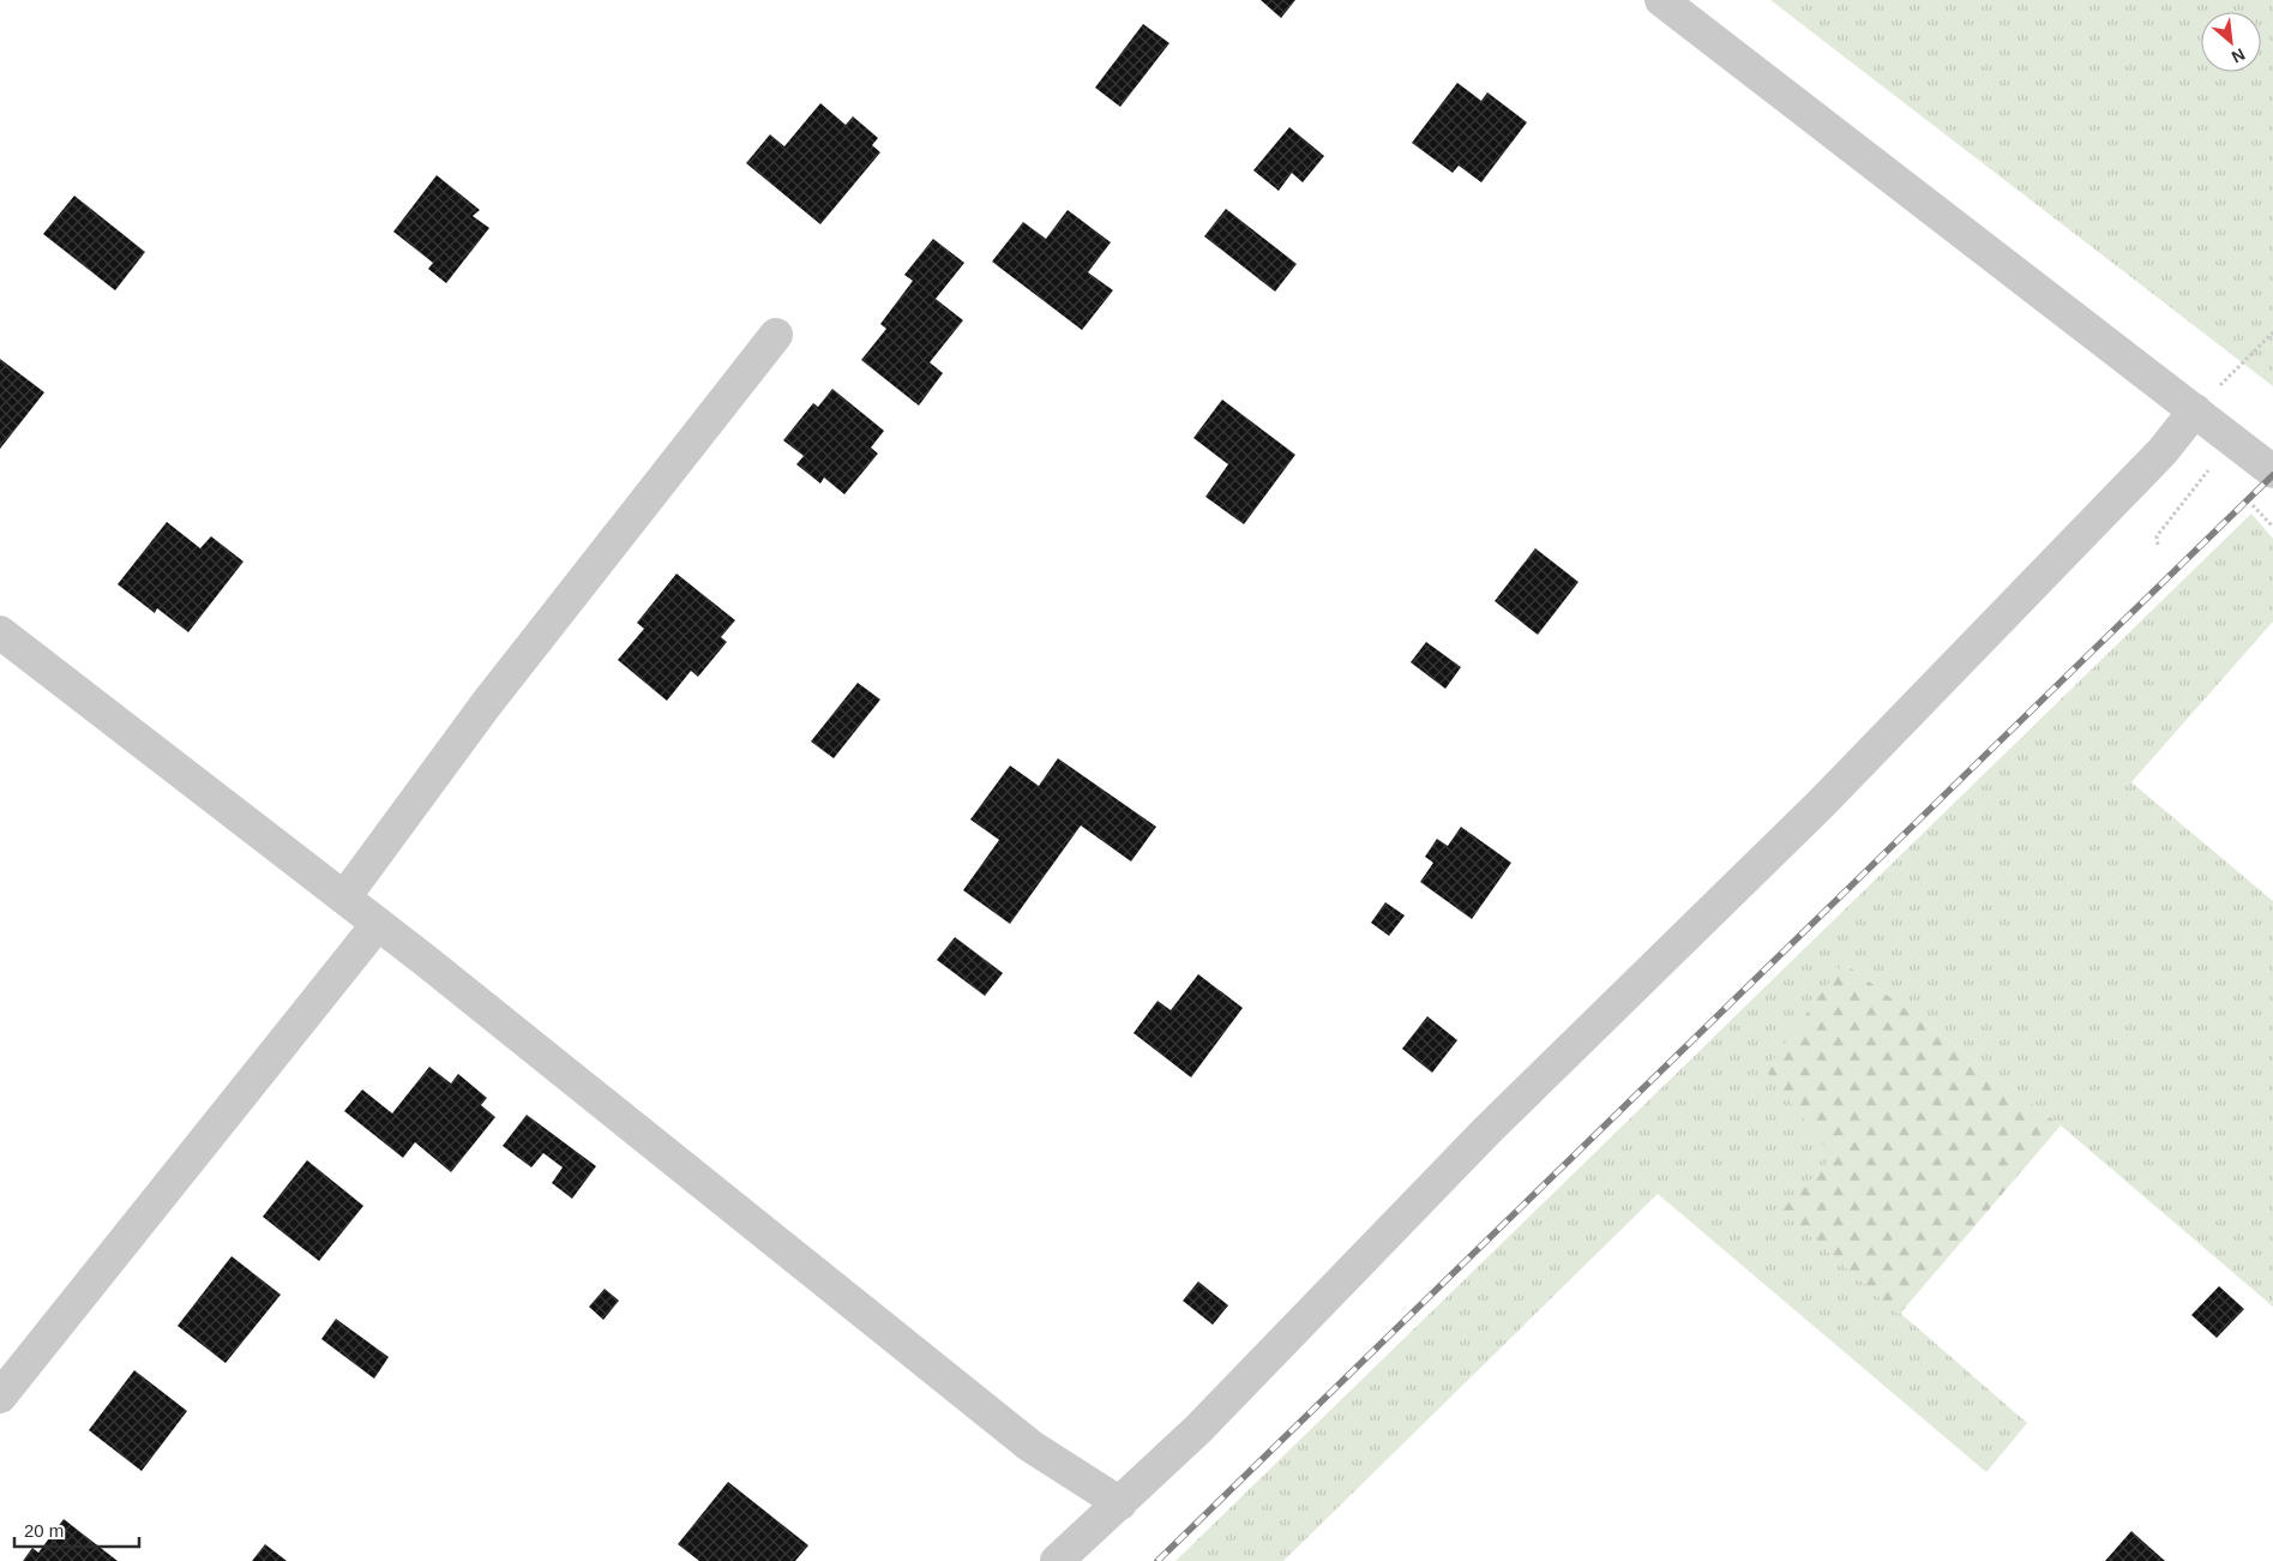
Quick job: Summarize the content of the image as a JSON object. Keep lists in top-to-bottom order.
{
  "scale_bar": "20 m",
  "north": "bottom right"
}
